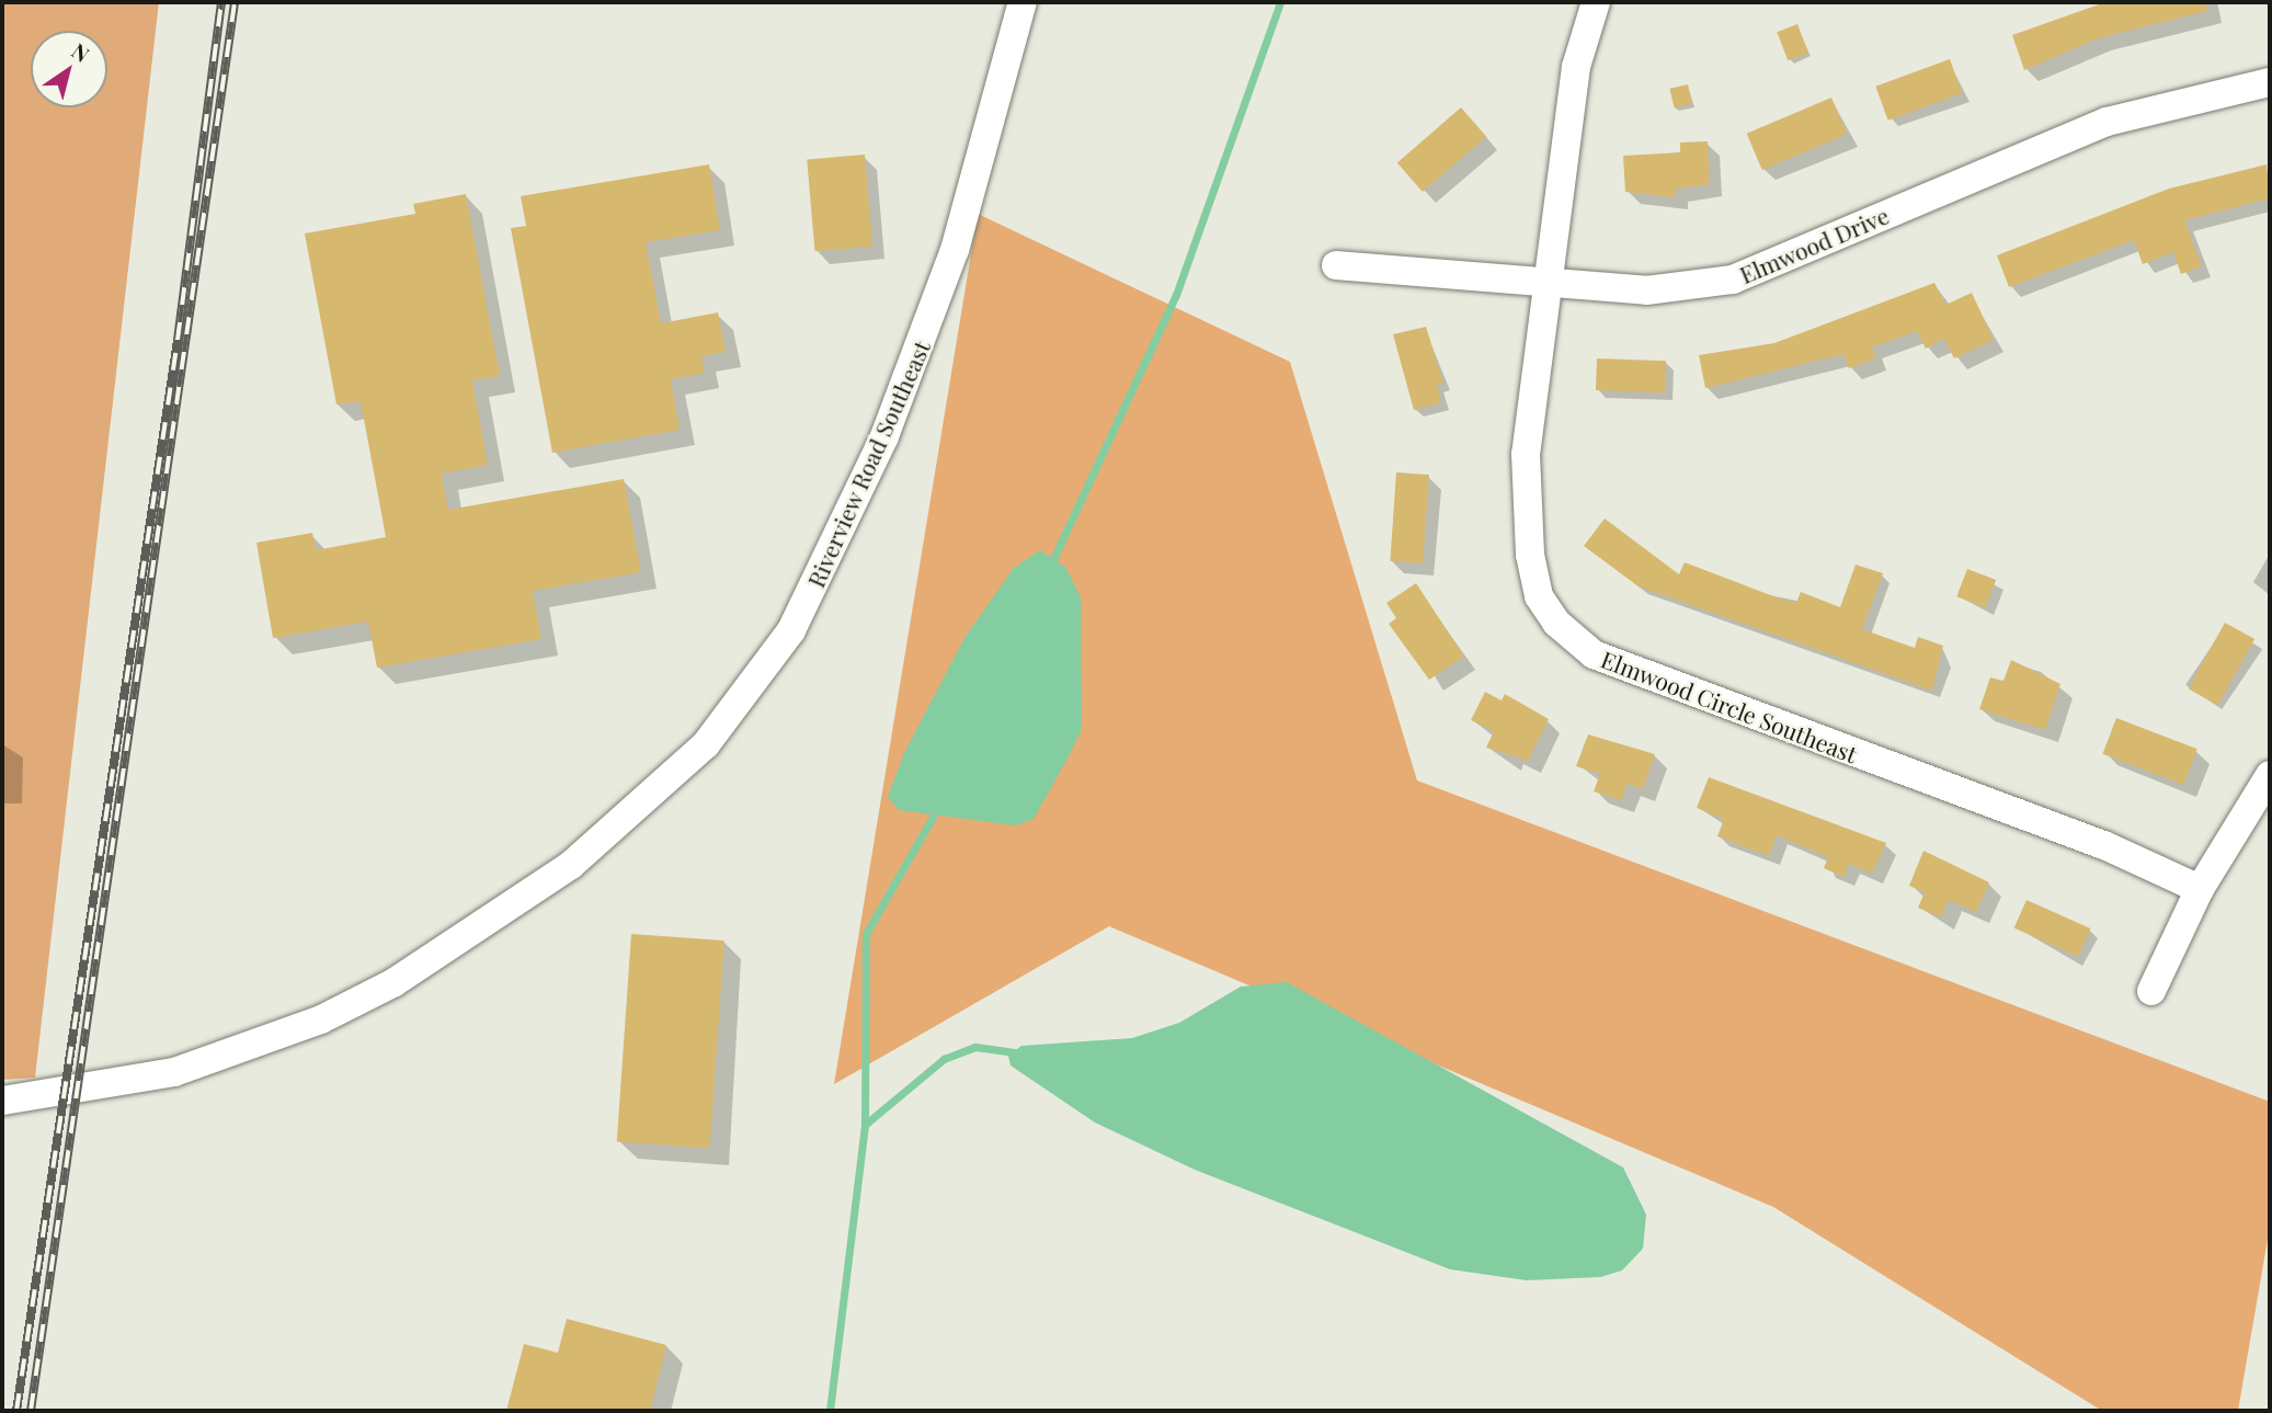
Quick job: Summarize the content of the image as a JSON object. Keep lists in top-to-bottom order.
{
  "streets": {
    "street": ["Elmwood Drive", "Riverview Road Southeast", "Elmwood Circle Southeast"]
  },
  "crossings": [
    ["Elmwood Drive", "Elmwood Circle Southeast"]
  ],
  "north": "top right"
}
